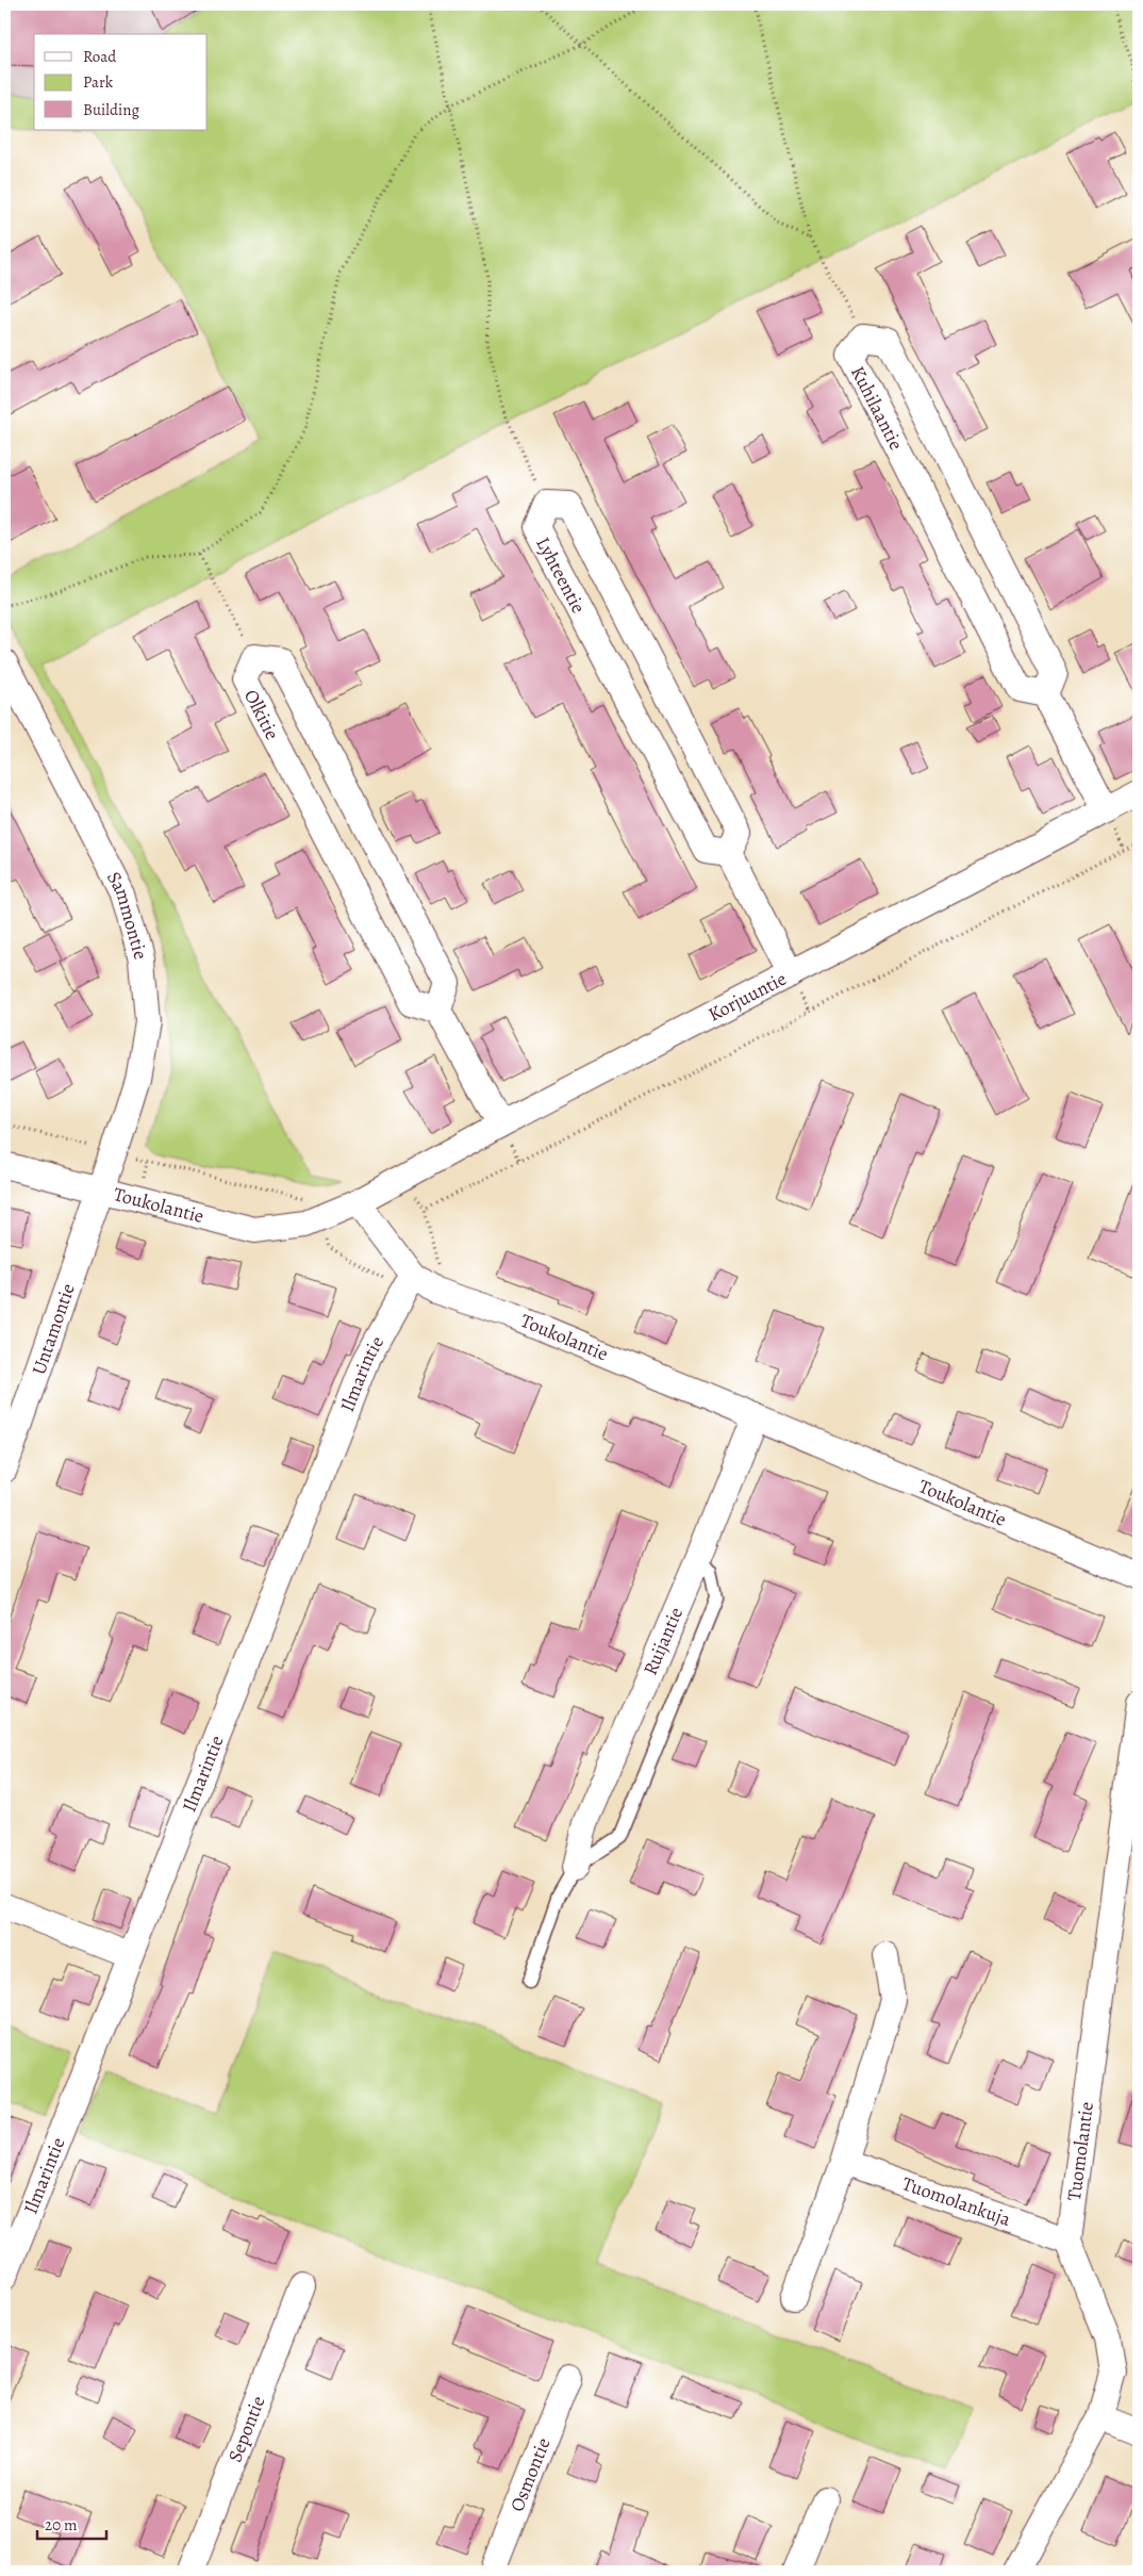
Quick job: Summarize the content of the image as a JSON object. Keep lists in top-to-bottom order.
{
  "streets": {
    "street": [
      "Kuhilaantie",
      "Lyhteentie",
      "Olkitie",
      "Sammontie",
      "Korjuuntie",
      "Toukolantie",
      "Untamontie",
      "Ilmarintie",
      "Ruijantie",
      "Tuomolantie",
      "Tuomolankuja",
      "Sepontie",
      "Osmontie"
    ]
  },
  "crossings": [
    ["Sammontie", "Toukolantie"],
    ["Sammontie", "Untamontie"],
    ["Korjuuntie", "Toukolantie"],
    ["Toukolantie", "Untamontie"],
    ["Toukolantie", "Ilmarintie"],
    ["Toukolantie", "Ruijantie"],
    ["Tuomolantie", "Tuomolankuja"]
  ],
  "legend": ["Road", "Park", "Building"],
  "scale_bar": "20 m"
}
